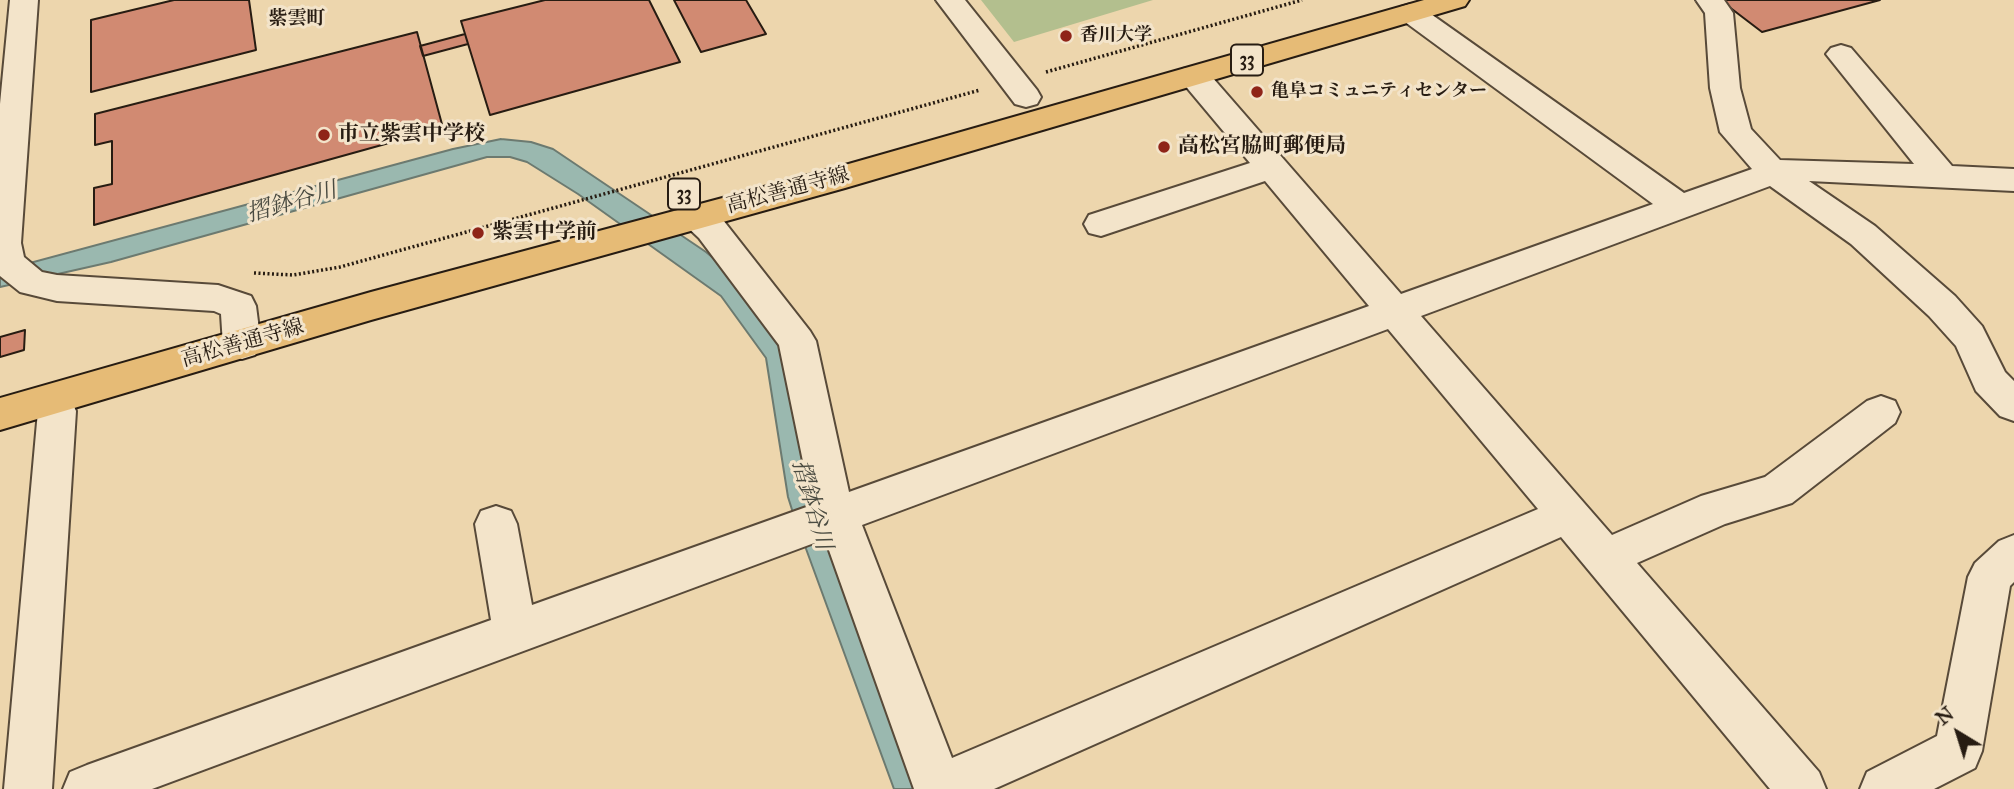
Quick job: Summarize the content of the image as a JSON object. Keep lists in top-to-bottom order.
{
  "streets": {
    "main road": ["33", "高松善通寺線"]
  },
  "districts": ["紫雲町"],
  "water": ["摺鉢谷川"],
  "places": [
    "香川大学",
    "亀阜コミュニティセンター",
    "市立紫雲中学校",
    "高松宮脇町郵便局",
    "紫雲中学前"
  ],
  "north": "top left"
}
